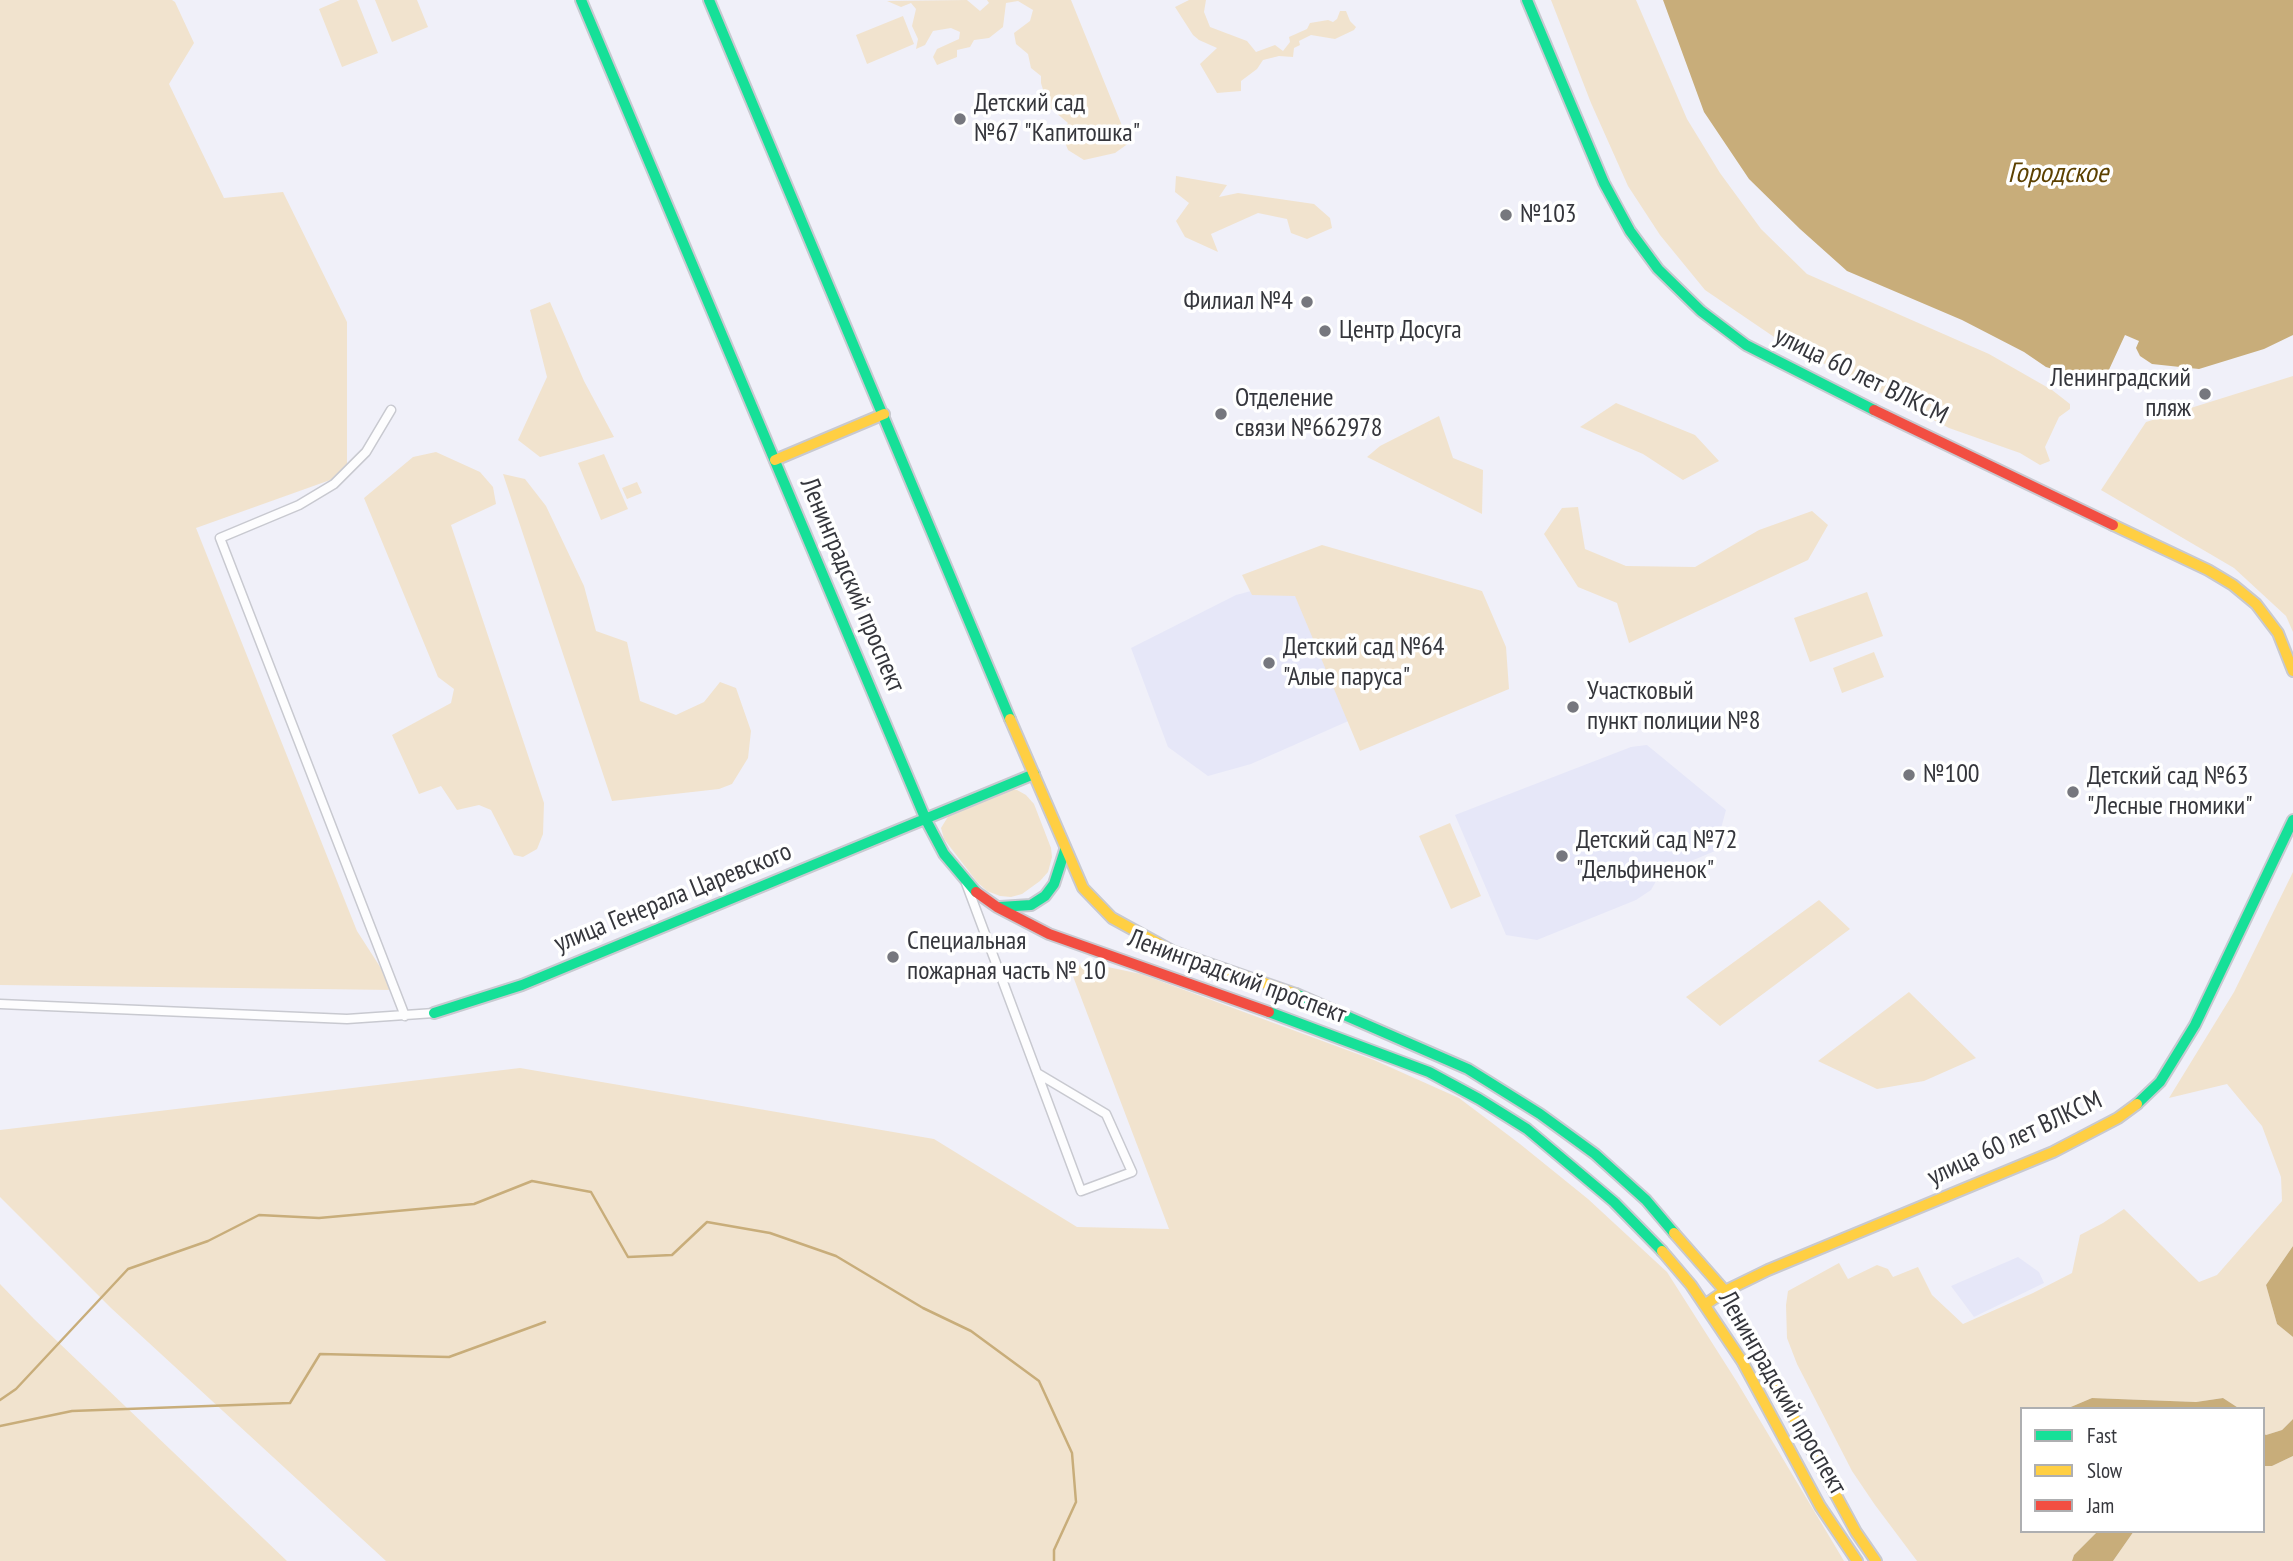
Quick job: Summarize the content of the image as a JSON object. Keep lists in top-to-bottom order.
{
  "streets": {
    "main road": ["улица 60 лет ВЛКСМ", "Ленинградский проспект", "улица Генерала Царевского"]
  },
  "crossings": [
    ["улица 60 лет ВЛКСМ", "Ленинградский проспект"],
    ["Ленинградский проспект", "улица Генерала Царевского"]
  ],
  "water": ["Городское"],
  "places": [
    "Детский сад №67 \"Капитошка\"",
    "№103",
    "Филиал №4",
    "Центр Досуга",
    "Ленинградский пляж",
    "Отделение связи №662978",
    "Детский сад №64 \"Алые паруса\"",
    "Участковый пункт полиции №8",
    "№100",
    "Детский сад №63 \"Лесные гномики\"",
    "Детский сад №72 \"Дельфиненок\"",
    "Специальная пожарная часть № 10"
  ],
  "legend": ["Fast", "Slow", "Jam"]
}
